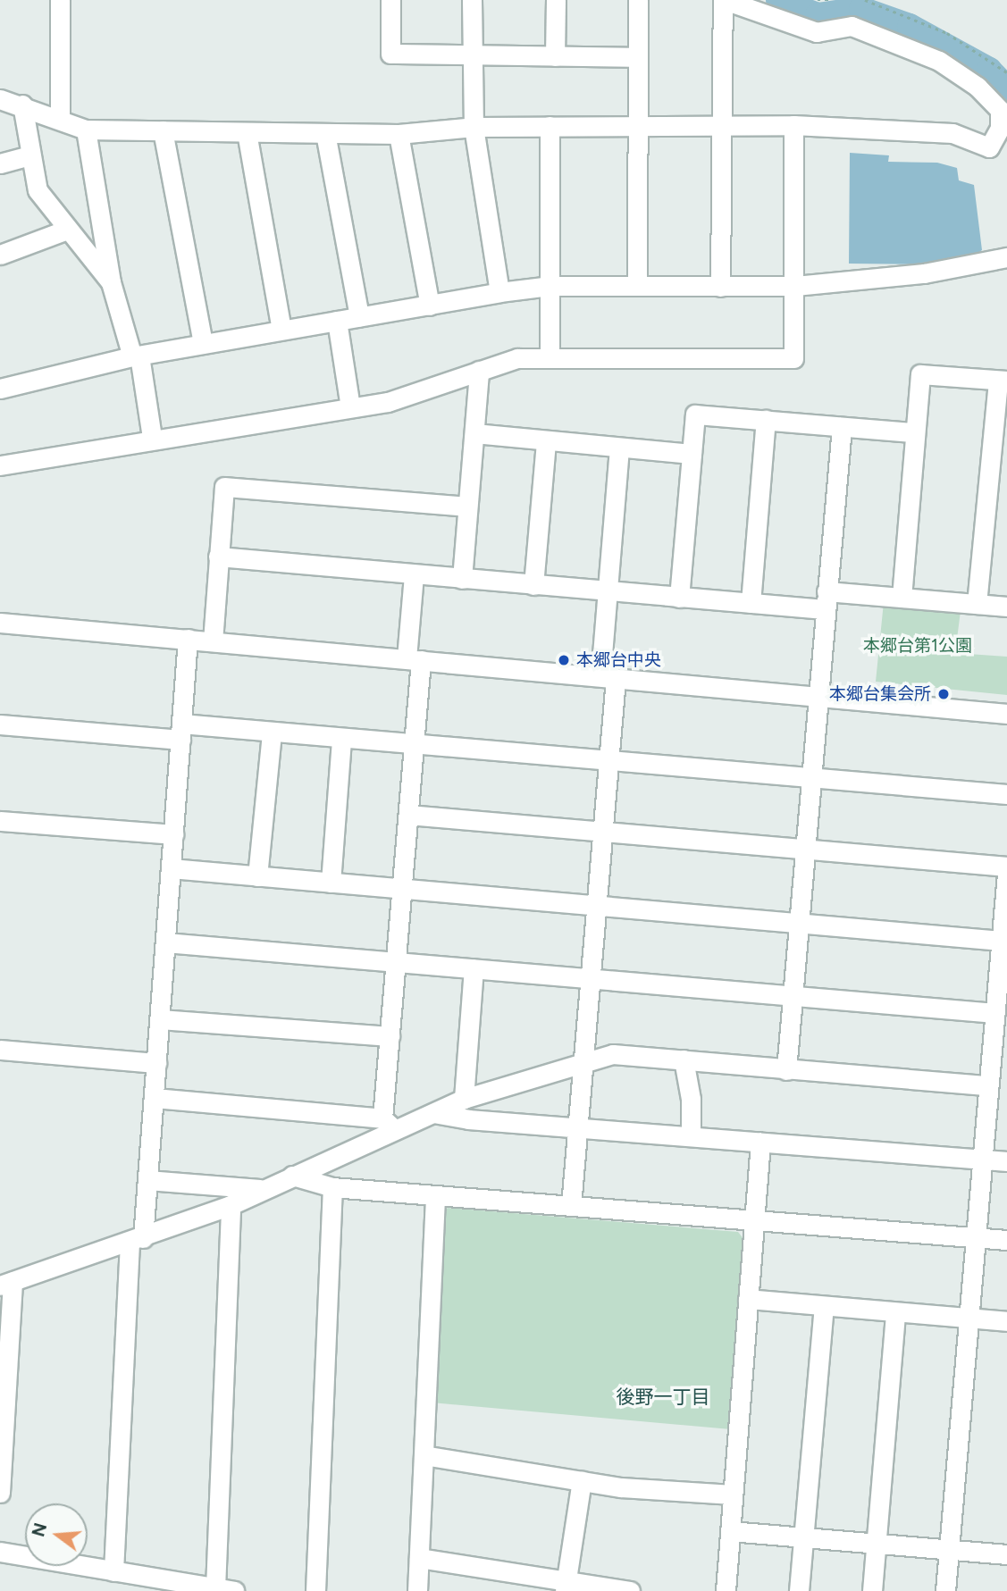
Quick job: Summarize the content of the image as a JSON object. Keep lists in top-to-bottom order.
{
  "districts": ["後野一丁目"],
  "parks": ["本郷台第1公園"],
  "places": ["本郷台中央", "本郷台集会所"],
  "north": "left"
}
